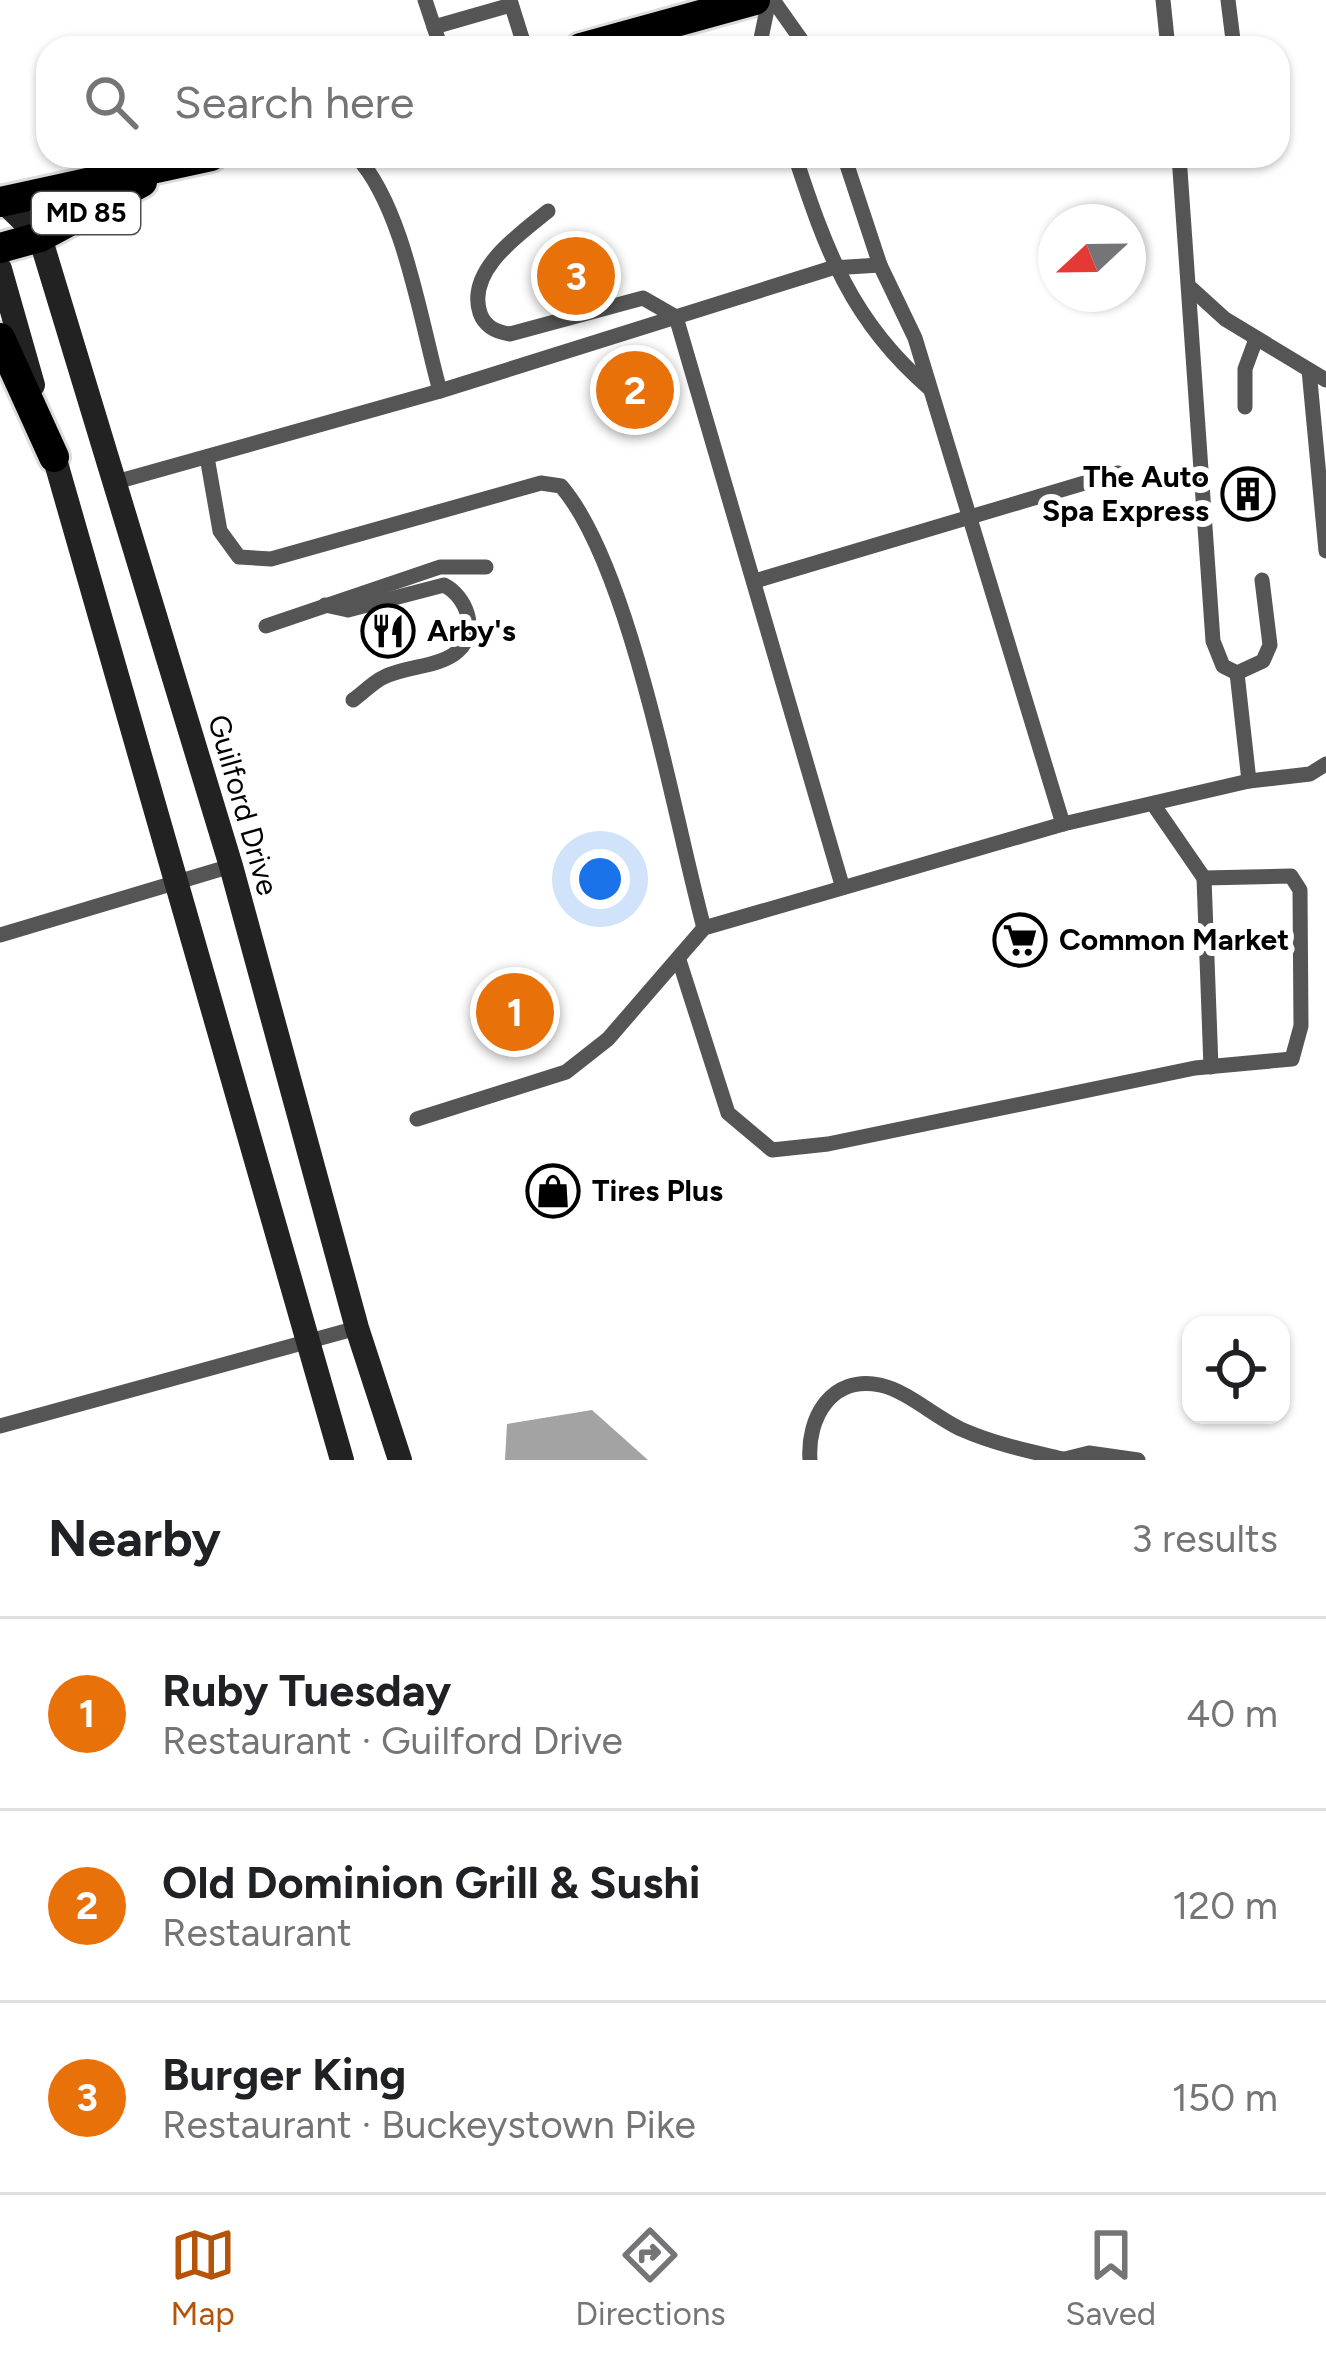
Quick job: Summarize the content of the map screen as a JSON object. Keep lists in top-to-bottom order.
{
  "streets": {
    "main road": ["MD 85", "Guilford Drive"]
  },
  "crossings": [
    ["MD 85", "Guilford Drive"]
  ],
  "places": {
    "building": ["The Auto Spa Express"],
    "restaurant": ["Arby's"],
    "supermarket": ["Common Market"],
    "shop": ["Tires Plus"]
  },
  "north": "left",
  "page": {
    "search": "Search here",
    "pins": ["3", "2", "1"],
    "heading": ["Nearby", "3 results"],
    "list": [
      {
        "mark": "1",
        "name": "Ruby Tuesday",
        "note": "Restaurant · Guilford Drive",
        "value": "40 m"
      },
      {
        "mark": "2",
        "name": "Old Dominion Grill & Sushi",
        "note": "Restaurant",
        "value": "120 m"
      },
      {
        "mark": "3",
        "name": "Burger King",
        "note": "Restaurant · Buckeystown Pike",
        "value": "150 m"
      }
    ],
    "nav": ["Map", "Directions", "Saved"]
  }
}
